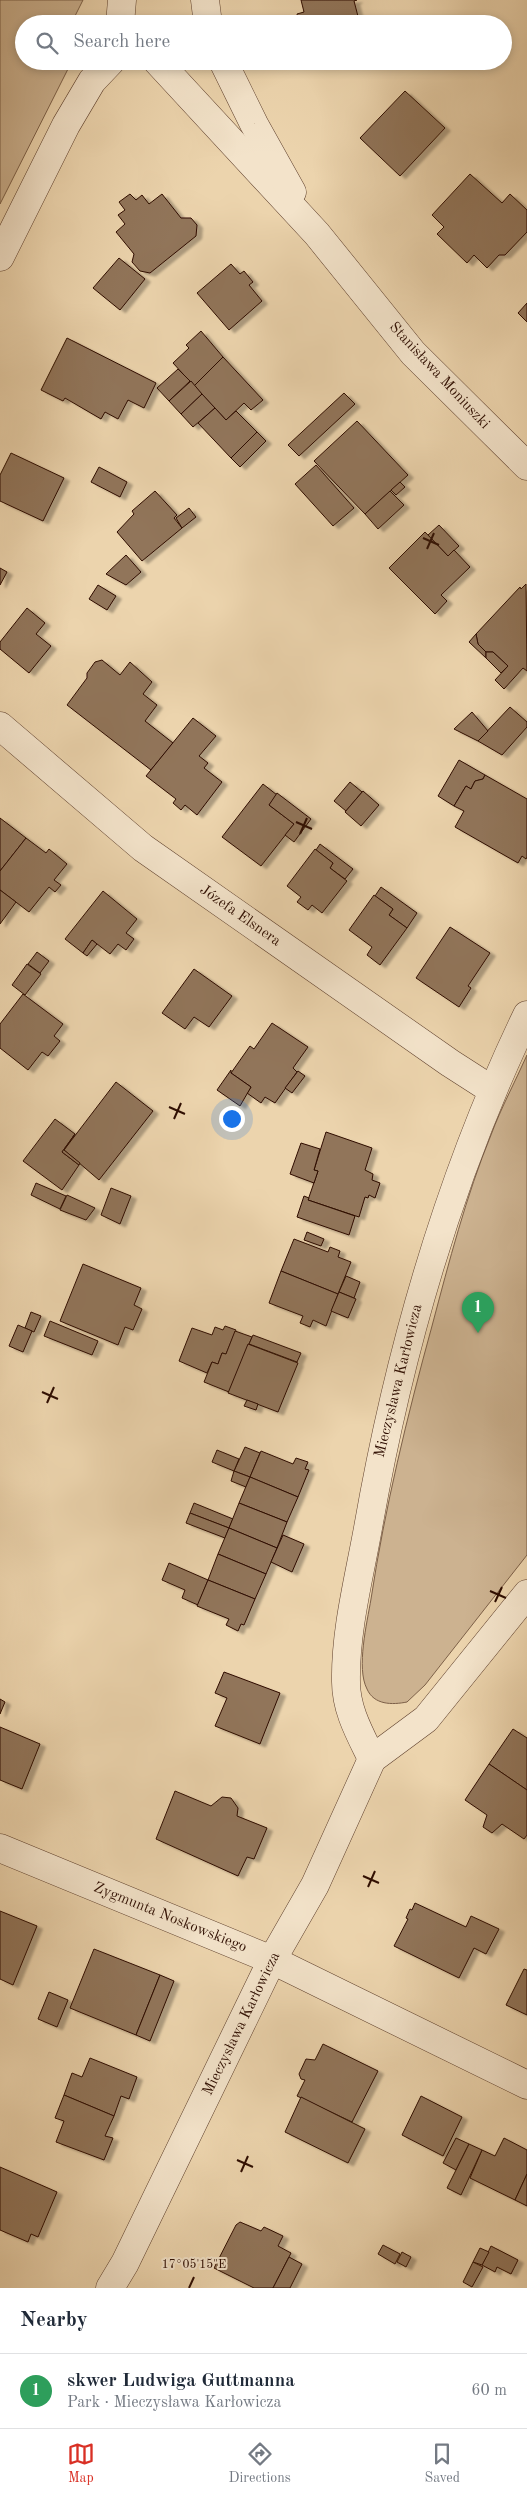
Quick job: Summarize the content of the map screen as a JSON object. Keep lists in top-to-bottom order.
{
  "streets": {
    "street": [
      "Stanisława Moniuszki",
      "Józefa Elsnera",
      "Mieczysława Karłowicza",
      "Zygmunta Noskowskiego"
    ]
  },
  "crossings": [
    ["Józefa Elsnera", "Mieczysława Karłowicza"],
    ["Mieczysława Karłowicza", "Zygmunta Noskowskiego"]
  ],
  "page": {
    "search": "Search here",
    "pins": "1",
    "heading": "Nearby",
    "list": [
      {
        "mark": "1",
        "name": "skwer Ludwiga Guttmanna",
        "note": "Park · Mieczysława Karłowicza",
        "value": "60 m"
      }
    ],
    "nav": ["Map", "Directions", "Saved"]
  },
  "coordinates": ["17°05'15\"E"]
}
